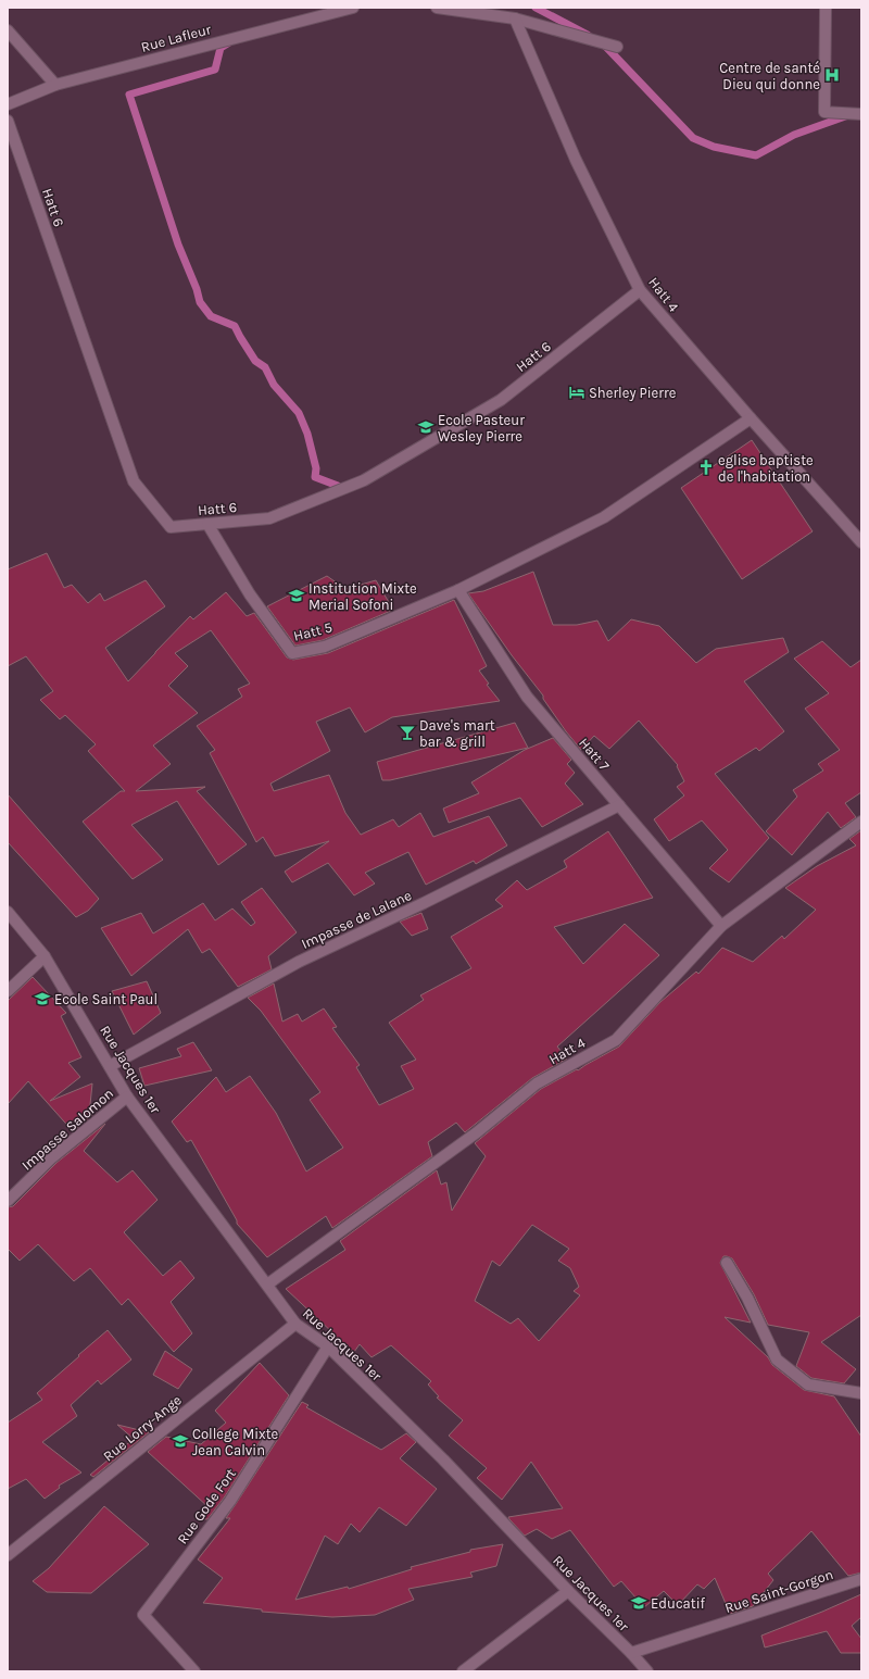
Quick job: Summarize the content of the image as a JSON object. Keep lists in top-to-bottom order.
{
  "streets": {
    "street": [
      "Rue Lafleur",
      "Hatt 6",
      "Hatt 4",
      "Hatt 5",
      "Hatt 7",
      "Impasse de Lalane",
      "Rue Jacques 1er",
      "Impasse Salomon",
      "Rue Lorry-Ange",
      "Rue Gode Fort",
      "Rue Saint-Gorgon"
    ]
  },
  "crossings": [
    ["Hatt 6", "Hatt 4"],
    ["Hatt 6", "Hatt 5"],
    ["Hatt 4", "Hatt 7"],
    ["Hatt 4", "Rue Jacques 1er"],
    ["Hatt 5", "Hatt 7"],
    ["Hatt 7", "Impasse de Lalane"],
    ["Impasse de Lalane", "Rue Jacques 1er"],
    ["Rue Jacques 1er", "Impasse Salomon"],
    ["Rue Jacques 1er", "Rue Lorry-Ange"],
    ["Rue Jacques 1er", "Rue Gode Fort"],
    ["Rue Jacques 1er", "Rue Saint-Gorgon"]
  ],
  "places": {
    "hospital": ["Centre de santé Dieu qui donne"],
    "hotel": ["Sherley Pierre"],
    "school or university": [
      "Ecole Pasteur Wesley Pierre",
      "Institution Mixte Merial Sofoni",
      "Ecole Saint Paul",
      "College Mixte Jean Calvin",
      "Educatif"
    ],
    "church": ["eglise baptiste de l'habitation"],
    "bar": ["Dave's mart bar & grill"]
  }
}
